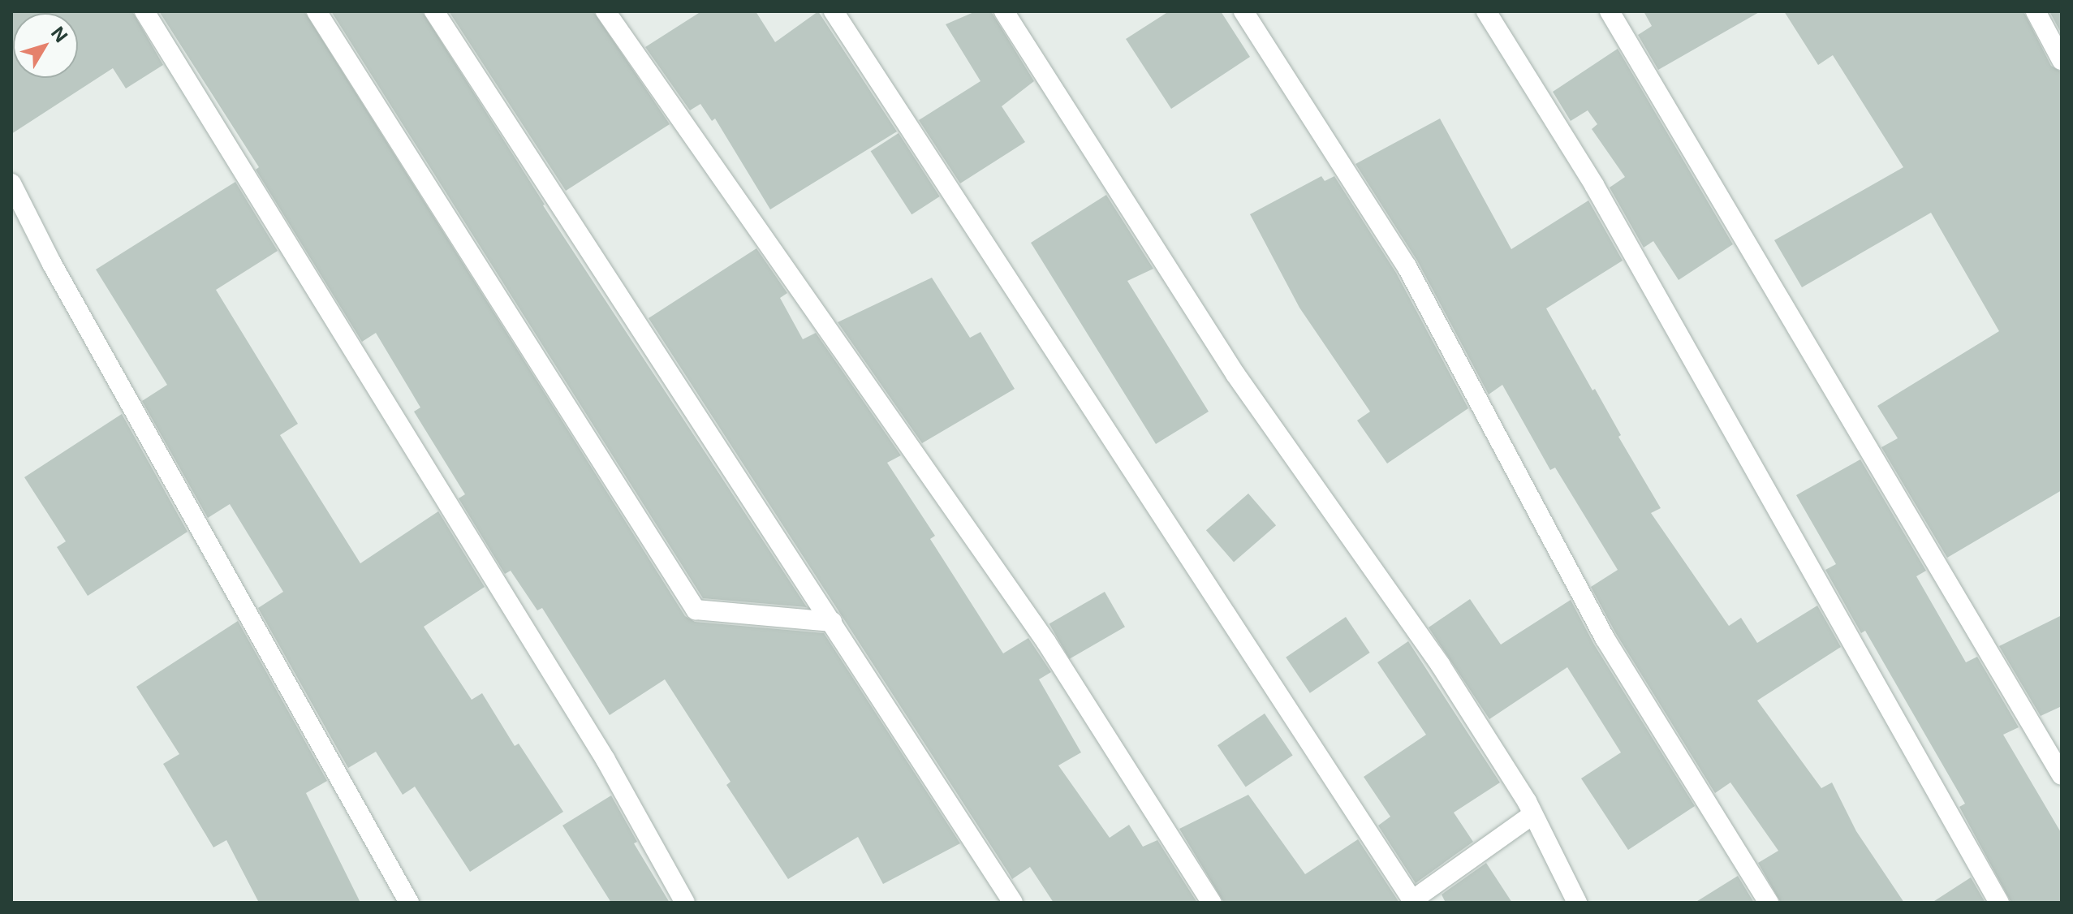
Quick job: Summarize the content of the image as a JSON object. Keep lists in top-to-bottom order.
{
  "north": "top right"
}
